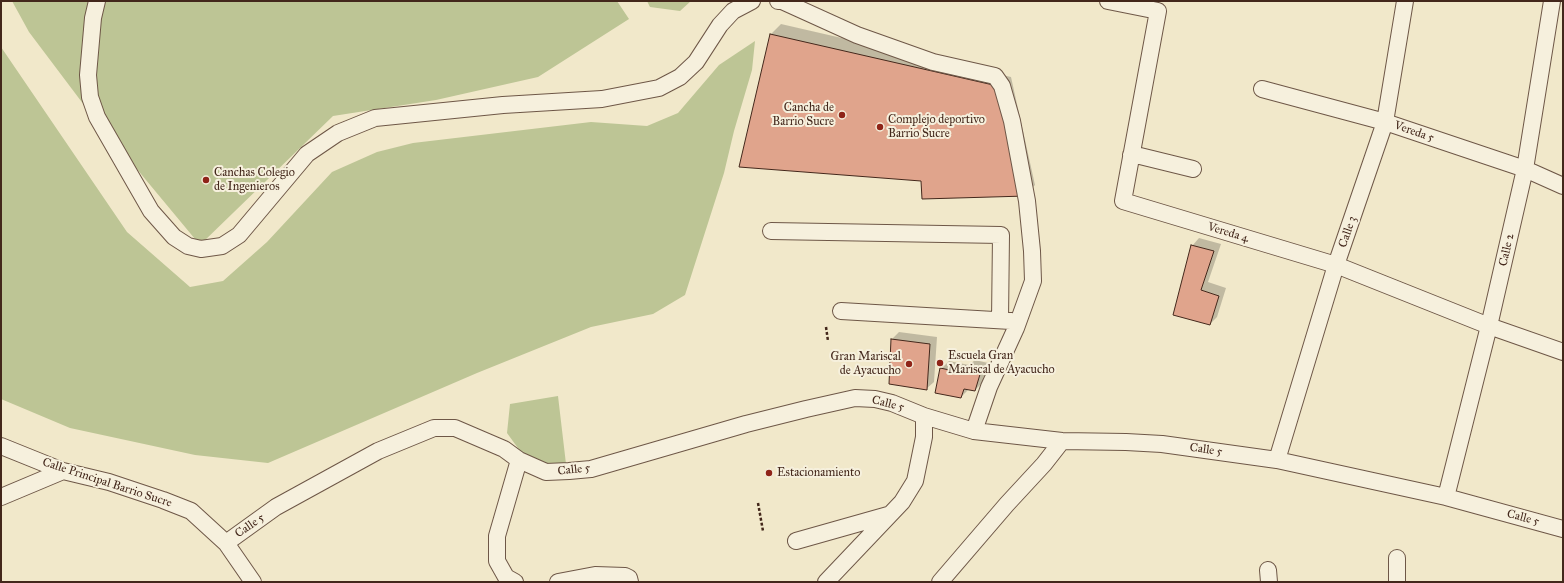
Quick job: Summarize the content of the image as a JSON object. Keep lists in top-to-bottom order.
{
  "streets": {
    "street": [
      "Vereda 5",
      "Calle 3",
      "Vereda 4",
      "Calle 2",
      "Calle 5",
      "Calle Principal Barrio Sucre"
    ]
  },
  "crossings": [
    ["Vereda 5", "Calle 3"],
    ["Vereda 5", "Calle 2"],
    ["Calle 3", "Vereda 4"],
    ["Calle 3", "Calle 5"],
    ["Vereda 4", "Calle 2"],
    ["Calle 2", "Calle 5"],
    ["Calle 5", "Calle Principal Barrio Sucre"]
  ],
  "places": [
    "Cancha de Barrio Sucre",
    "Complejo deportivo Barrio Sucre",
    "Canchas Colegio de Ingenieros",
    "Escuela Gran Mariscal de Ayacucho",
    "Gran Mariscal de Ayacucho",
    "Estacionamiento"
  ]
}
